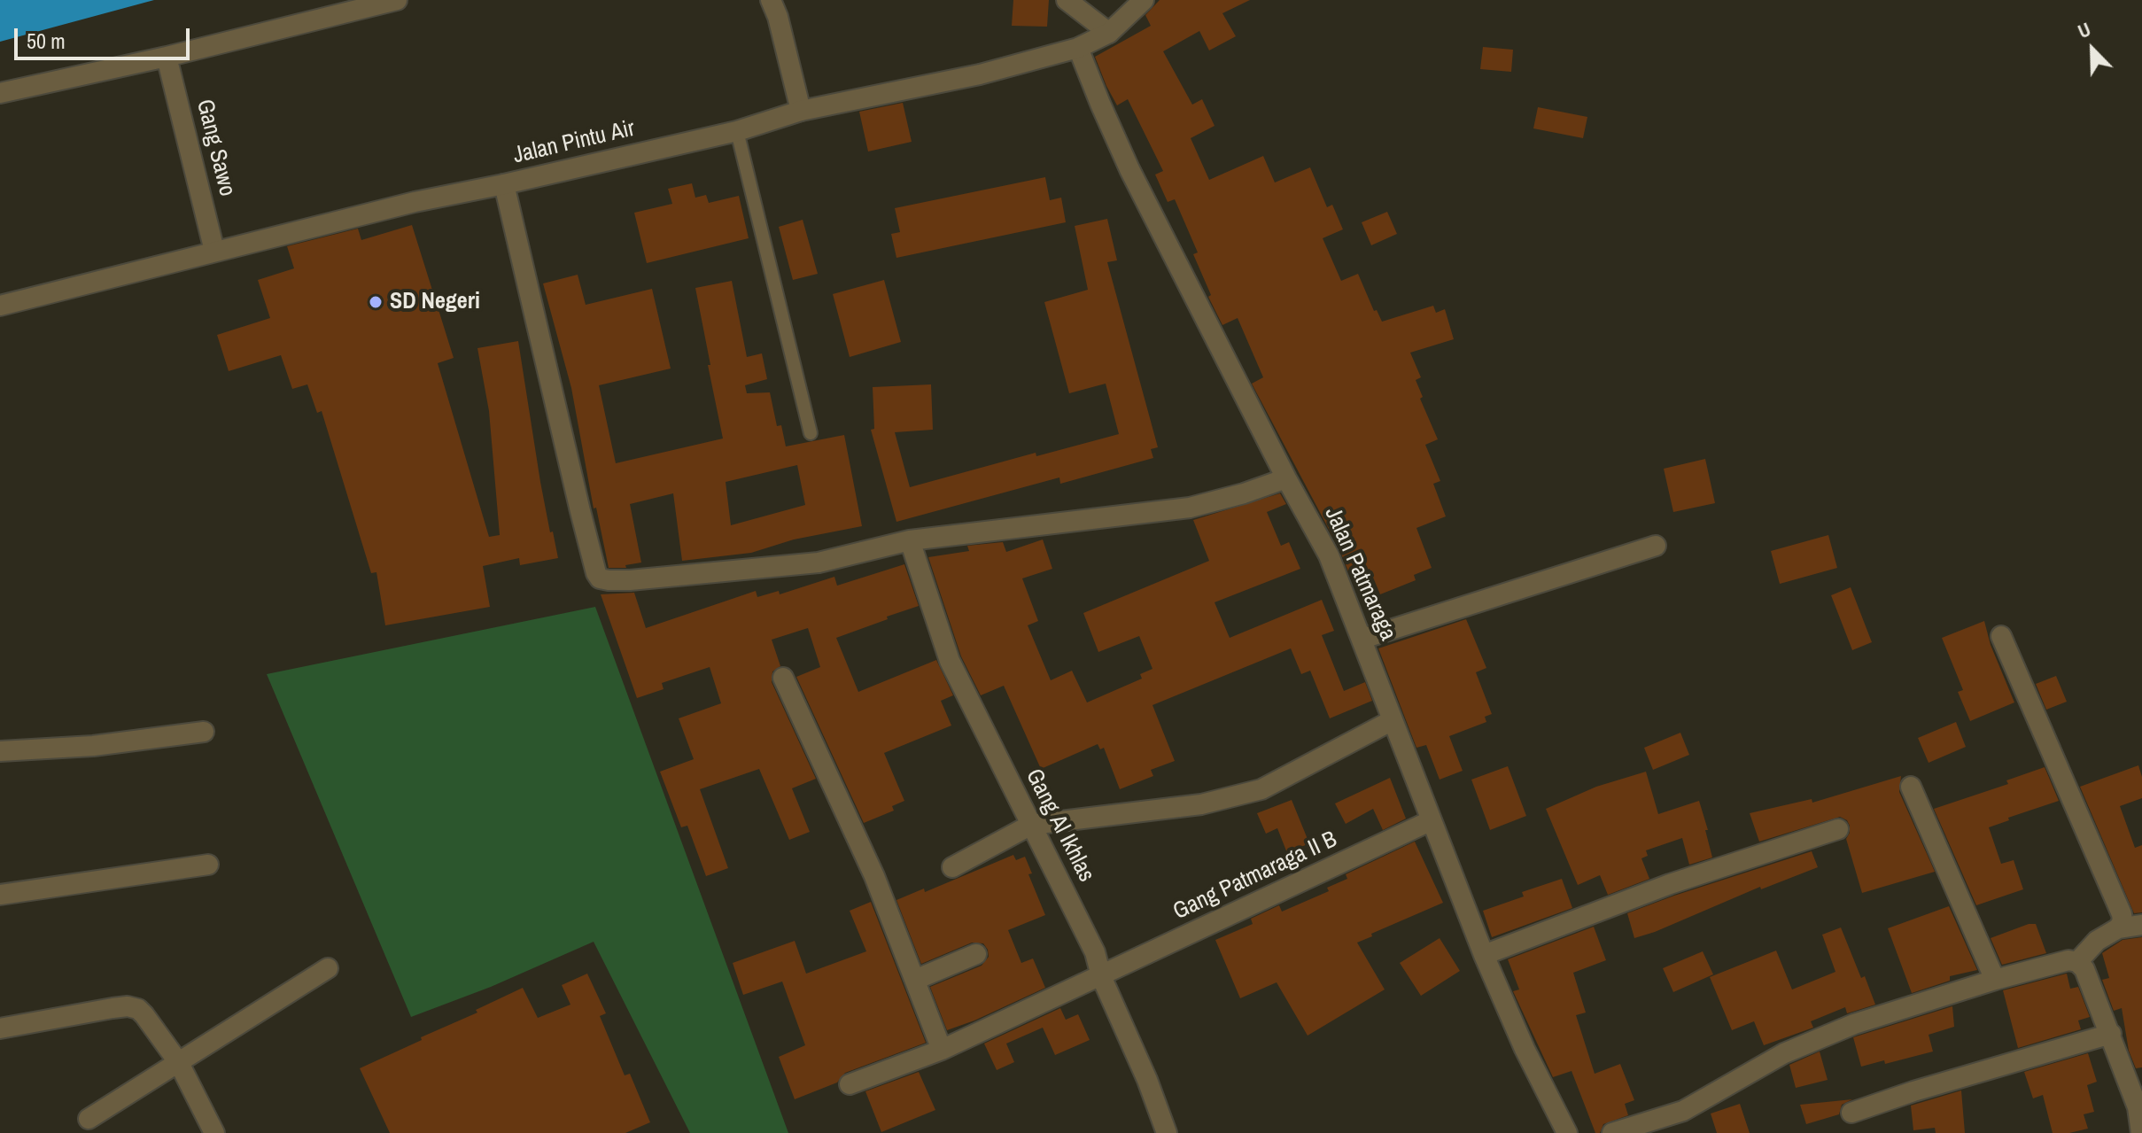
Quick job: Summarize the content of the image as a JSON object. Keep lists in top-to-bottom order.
{
  "streets": {
    "street": [
      "Jalan Pintu Air",
      "Gang Sawo",
      "Jalan Patmaraga",
      "Gang Al Ikhlas",
      "Gang Patmaraga II B"
    ]
  },
  "crossings": [
    ["Jalan Pintu Air", "Gang Sawo"],
    ["Jalan Pintu Air", "Jalan Patmaraga"],
    ["Jalan Patmaraga", "Gang Patmaraga II B"],
    ["Gang Al Ikhlas", "Gang Patmaraga II B"]
  ],
  "places": ["SD Negeri"],
  "scale_bar": "50 m",
  "north": "top left"
}
